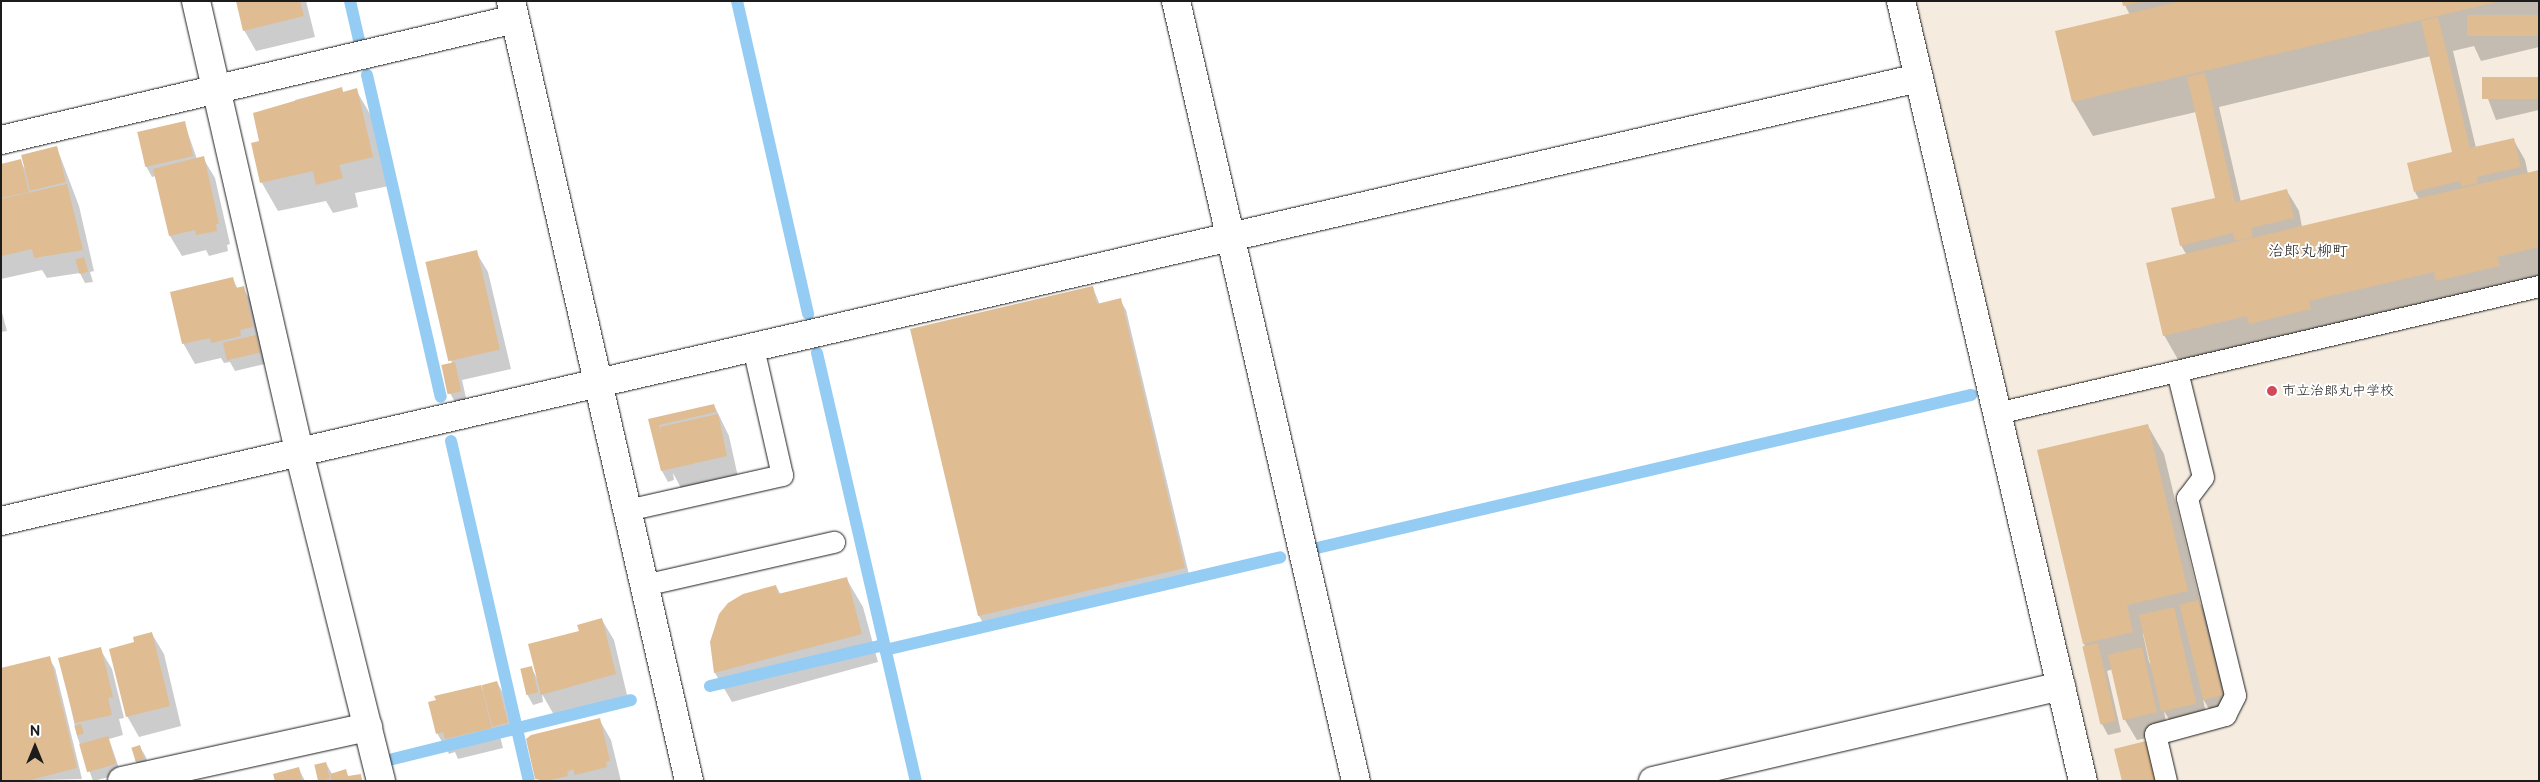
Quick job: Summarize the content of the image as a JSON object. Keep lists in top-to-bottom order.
{
  "districts": ["治郎丸柳町"],
  "places": ["市立治郎丸中学校"],
  "north": "top"
}
